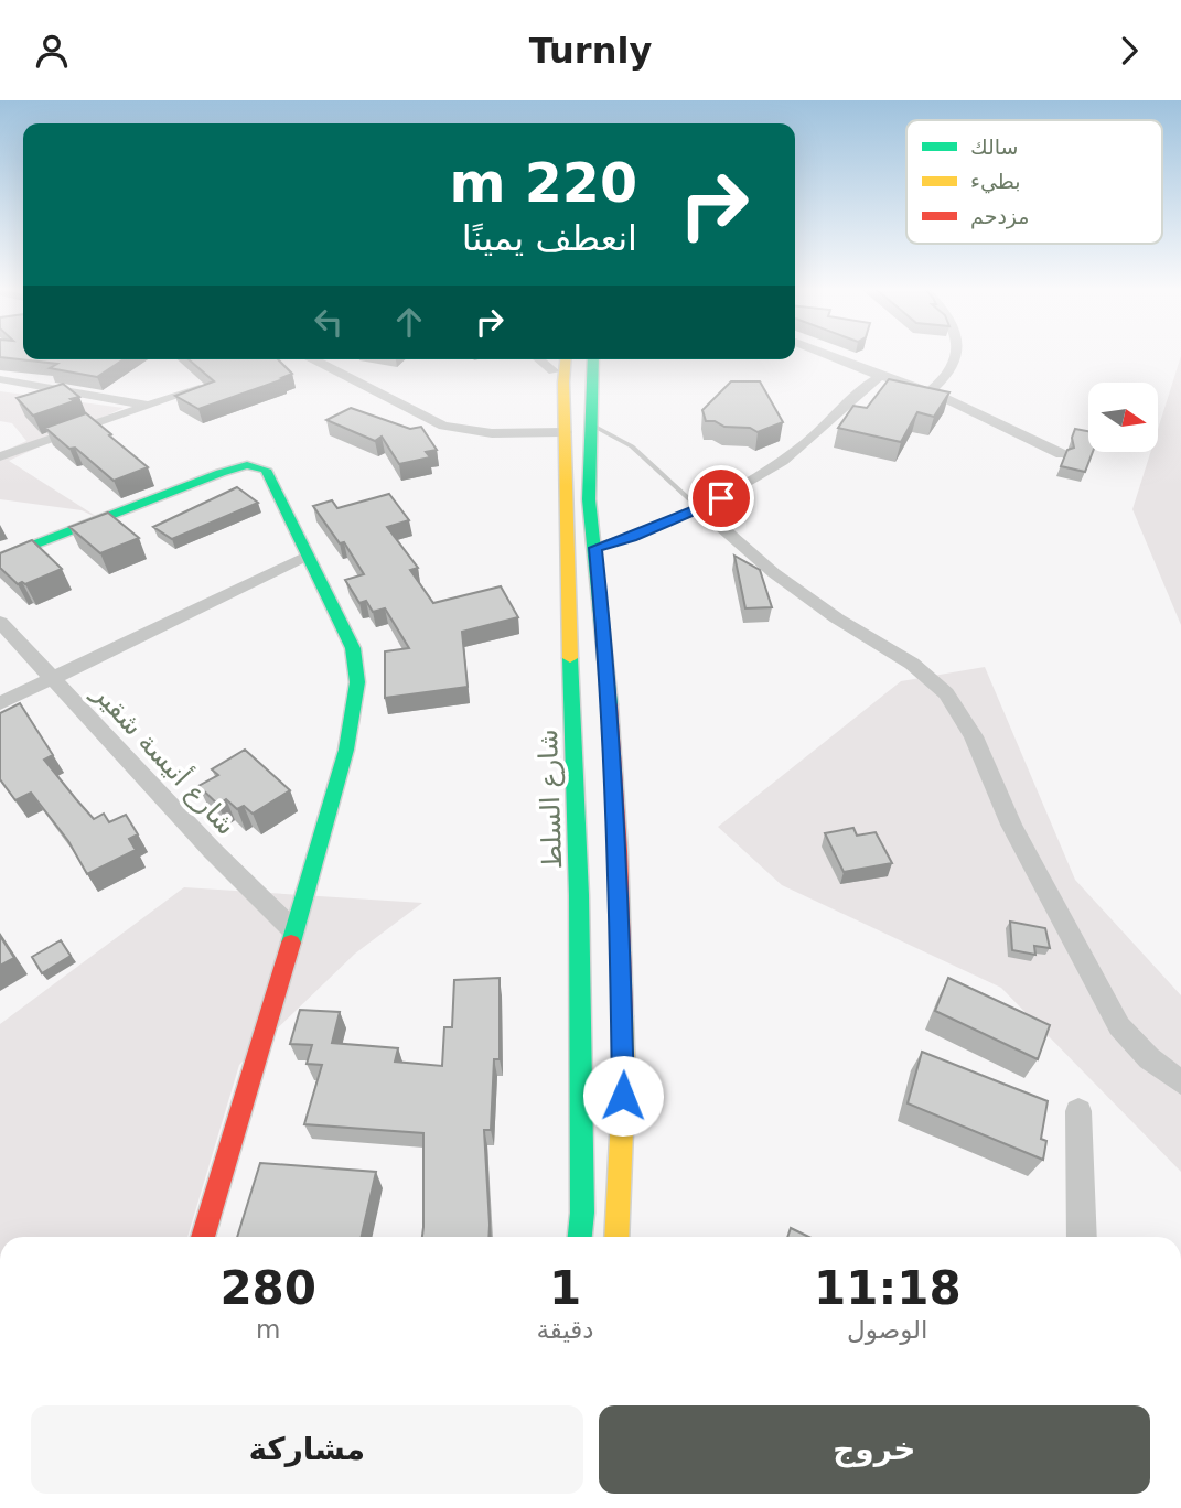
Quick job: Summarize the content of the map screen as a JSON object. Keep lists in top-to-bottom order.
{
  "streets": {
    "main road": ["شارع السلط"],
    "street": ["شارع أنيسة شقير"]
  },
  "legend": ["سالك", "بطيء", "مزدحم"],
  "north": "right",
  "page": {
    "header": "Turnly",
    "turn": ["220 m", "انعطف يمينًا"],
    "eta": [
      "11:18",
      "الوصول",
      "1",
      "دقيقة",
      "280",
      "m"
    ],
    "buttons": ["خروج", "مشاركة"]
  }
}
